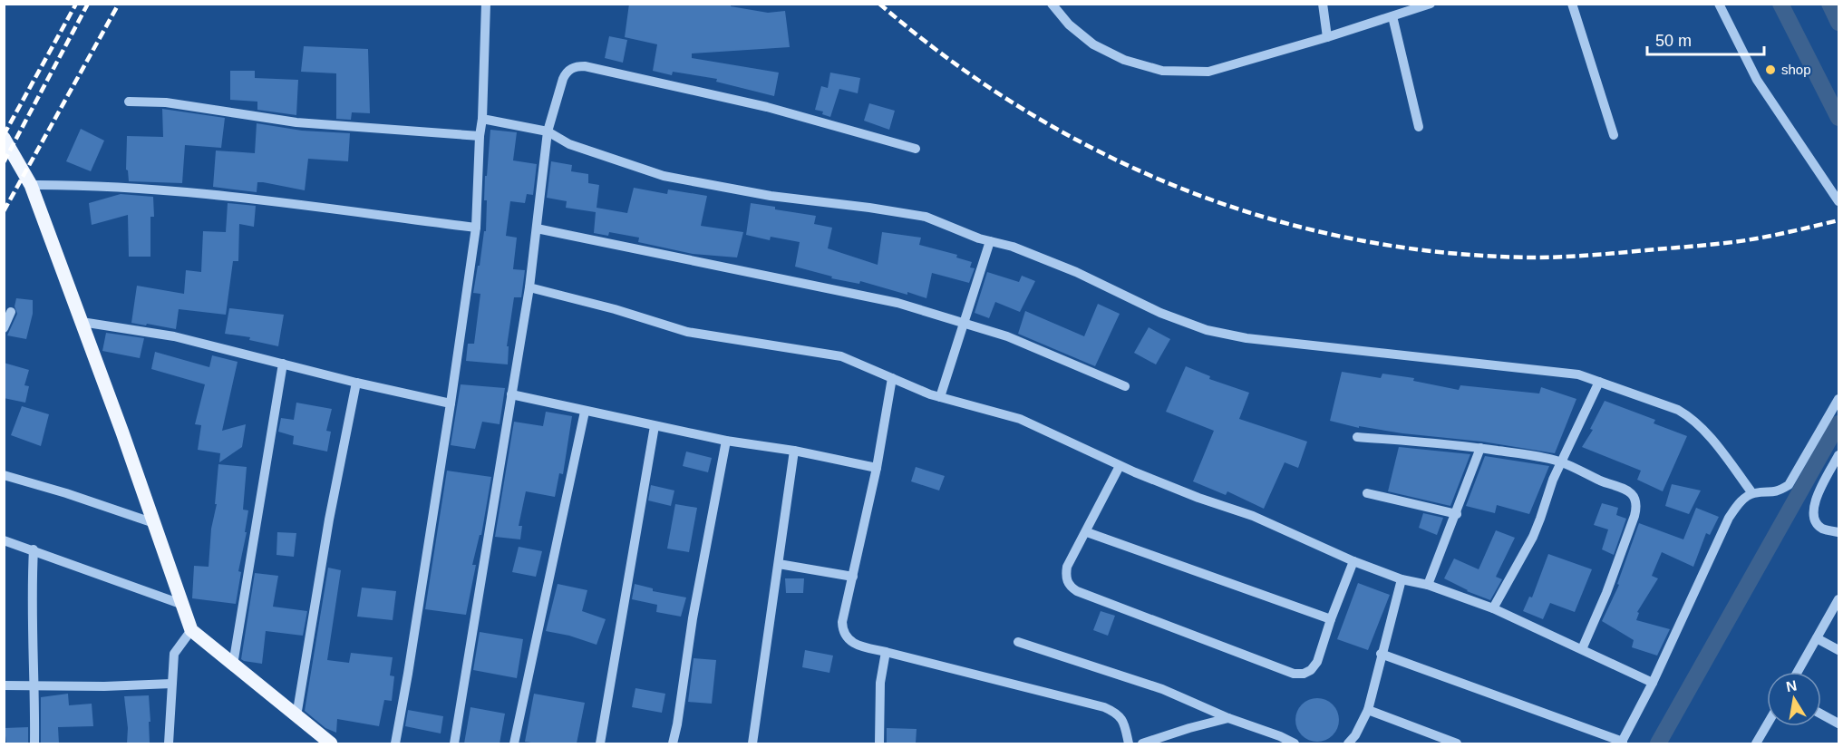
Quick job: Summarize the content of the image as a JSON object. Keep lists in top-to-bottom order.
{
  "places": ["shop"],
  "scale_bar": "50 m",
  "north": "top"
}
